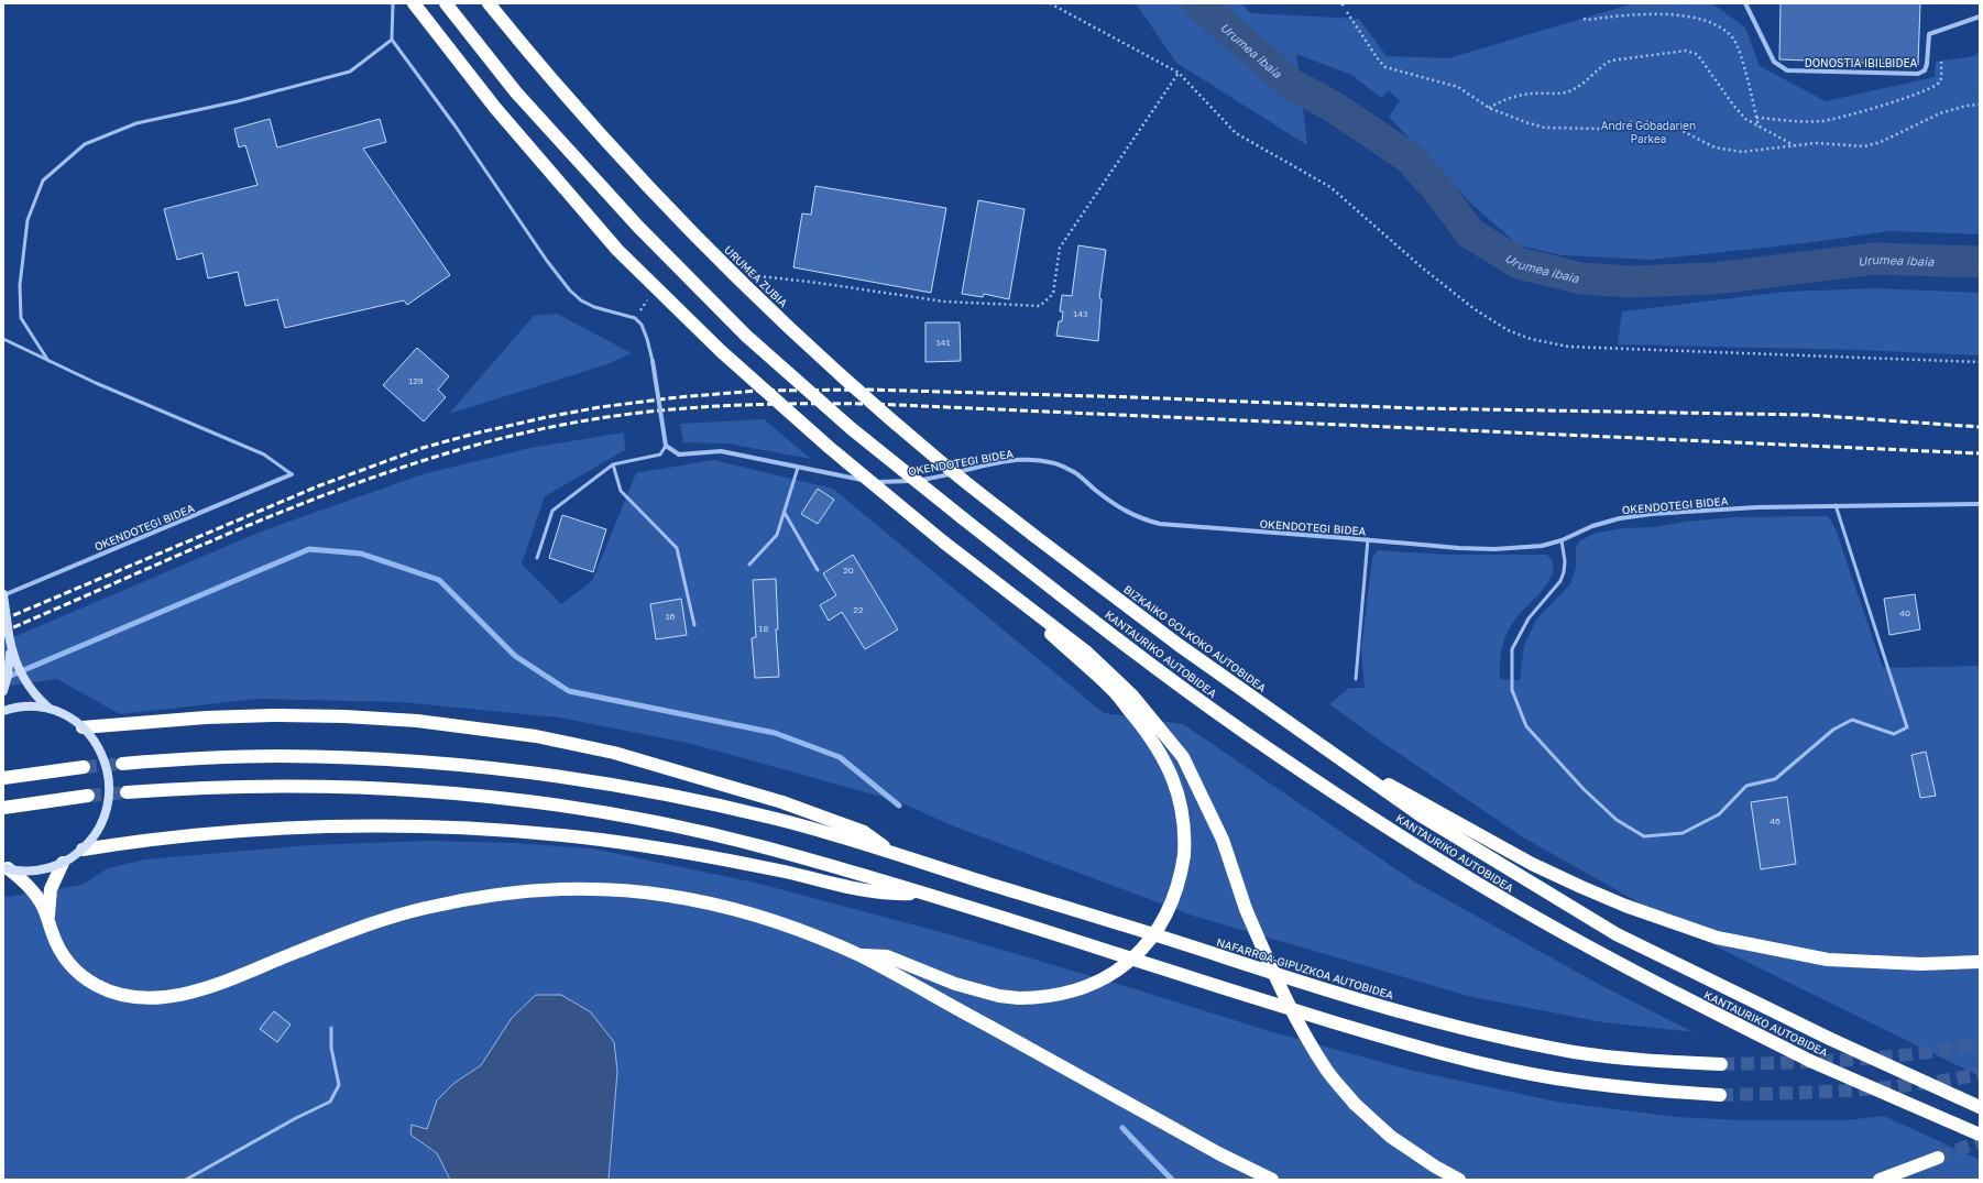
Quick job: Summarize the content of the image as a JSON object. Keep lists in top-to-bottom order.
{
  "streets": {
    "highway": [
      "URUMEA ZUBIA",
      "BIZKAIKO GOLKOKO AUTOBIDEA",
      "KANTAURIKO AUTOBIDEA",
      "NAFARROA-GIPUZKOA AUTOBIDEA"
    ],
    "street": ["DONOSTIA IBILBIDEA", "OKENDOTEGI BIDEA"]
  },
  "crossings": [
    ["URUMEA ZUBIA", "BIZKAIKO GOLKOKO AUTOBIDEA"],
    ["BIZKAIKO GOLKOKO AUTOBIDEA", "KANTAURIKO AUTOBIDEA"]
  ],
  "water": ["Urumea ibaia"],
  "parks": ["Andre Gobadarien Parkea"],
  "house_numbers": [
    "143",
    "141",
    "129",
    "20",
    "22",
    "40",
    "16",
    "18",
    "46"
  ]
}
